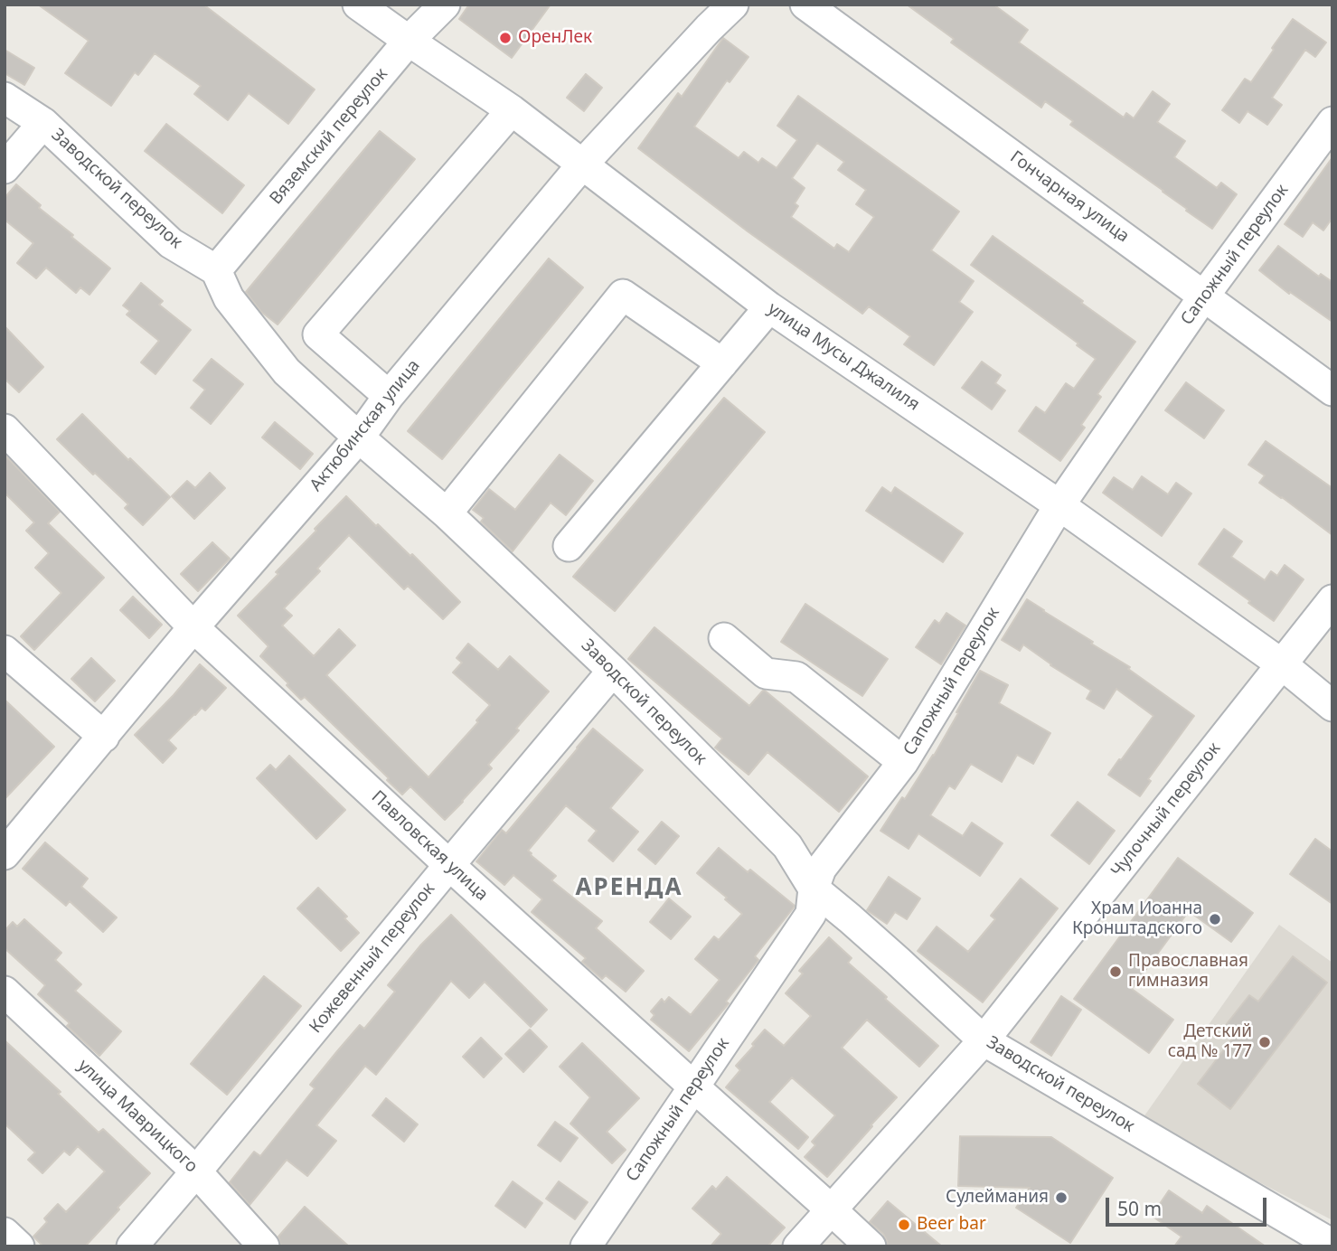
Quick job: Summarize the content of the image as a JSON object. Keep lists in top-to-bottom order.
{
  "streets": {
    "street": [
      "Вяземский переулок",
      "Заводской переулок",
      "Гончарная улица",
      "Сапожный переулок",
      "улица Мусы Джалиля",
      "Актюбинская улица",
      "Чулочный переулок",
      "Павловская улица",
      "Кожевенный переулок",
      "улица Маврицкого"
    ]
  },
  "crossings": [
    ["Вяземский переулок", "Заводской переулок"],
    ["Вяземский переулок", "улица Мусы Джалиля"],
    ["Заводской переулок", "Сапожный переулок"],
    ["Заводской переулок", "Актюбинская улица"],
    ["Заводской переулок", "Чулочный переулок"],
    ["Заводской переулок", "Кожевенный переулок"],
    ["Гончарная улица", "Сапожный переулок"],
    ["Сапожный переулок", "улица Мусы Джалиля"],
    ["Сапожный переулок", "Павловская улица"],
    ["улица Мусы Джалиля", "Актюбинская улица"],
    ["улица Мусы Джалиля", "Чулочный переулок"],
    ["Актюбинская улица", "Павловская улица"],
    ["Чулочный переулок", "Павловская улица"],
    ["Павловская улица", "Кожевенный переулок"],
    ["Кожевенный переулок", "улица Маврицкого"]
  ],
  "districts": ["АРЕНДА"],
  "places": [
    "ОренЛек",
    "Храм Иоанна Кронштадского",
    "Православная гимназия",
    "Детский сад № 177",
    "Сулеймания",
    "Beer bar"
  ],
  "scale_bar": "50 m"
}
